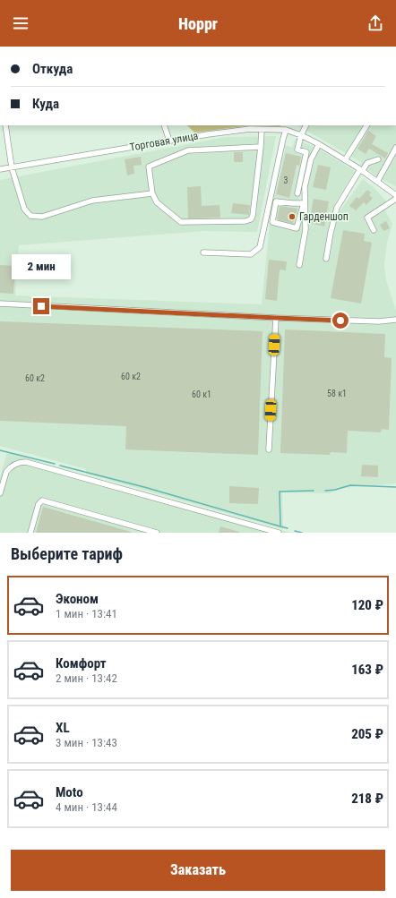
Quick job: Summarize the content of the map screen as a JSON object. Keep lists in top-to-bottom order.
{
  "streets": {
    "street": ["Торговая улица"]
  },
  "places": ["Гарденшоп"],
  "house_numbers": [
    "3",
    "60 к2",
    "60 к2",
    "58 к1",
    "60 к1"
  ],
  "page": {
    "header": "Hoppr",
    "banner": ["Откуда", "Куда"],
    "bubble": "2 мин",
    "heading": "Выберите тариф",
    "list": [
      {
        "name": "Эконом",
        "note": "1 мин · 13:41",
        "value": "120 ₽"
      },
      {
        "name": "Комфорт",
        "note": "2 мин · 13:42",
        "value": "163 ₽"
      },
      {
        "name": "XL",
        "note": "3 мин · 13:43",
        "value": "205 ₽"
      },
      {
        "name": "Moto",
        "note": "4 мин · 13:44",
        "value": "218 ₽"
      }
    ],
    "buttons": "Заказать"
  }
}
